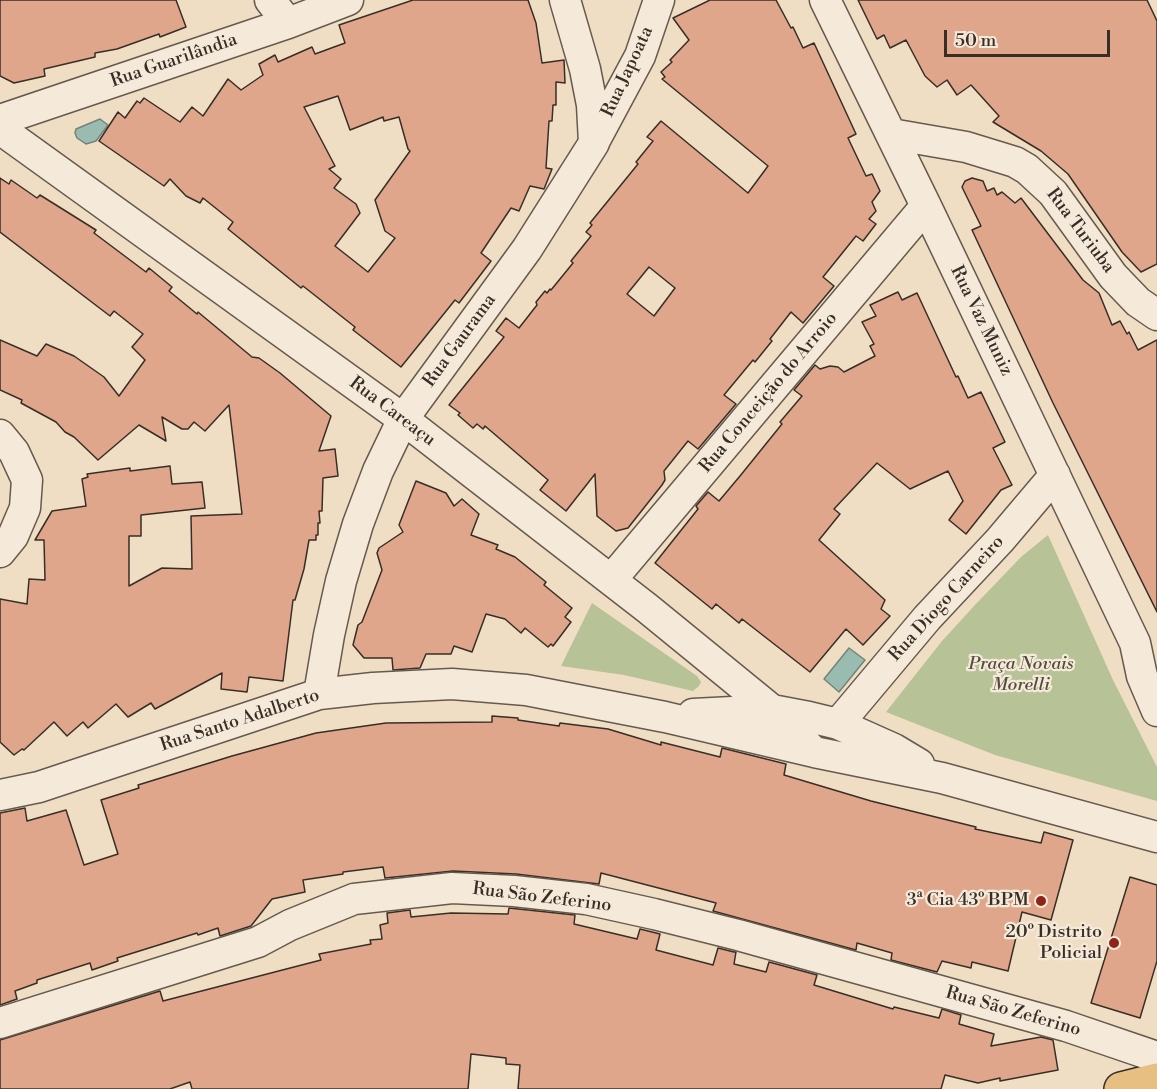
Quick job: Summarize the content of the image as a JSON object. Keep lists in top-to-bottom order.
{
  "streets": {
    "street": [
      "Rua Guarilândia",
      "Rua Japoata",
      "Rua Turiuba",
      "Rua Vaz Muniz",
      "Rua Gaurama",
      "Rua Conceição do Arroio",
      "Rua Careaçu",
      "Rua Diogo Carneiro",
      "Rua Santo Adalberto",
      "Rua São Zeferino"
    ]
  },
  "crossings": [
    ["Rua Japoata", "Rua Gaurama"],
    ["Rua Turiuba", "Rua Vaz Muniz"],
    ["Rua Vaz Muniz", "Rua Conceição do Arroio"],
    ["Rua Vaz Muniz", "Rua Diogo Carneiro"],
    ["Rua Gaurama", "Rua Careaçu"],
    ["Rua Gaurama", "Rua Santo Adalberto"],
    ["Rua Conceição do Arroio", "Rua Careaçu"],
    ["Rua Careaçu", "Rua Santo Adalberto"]
  ],
  "parks": ["Praça Novais Morelli"],
  "places": ["3ª Cia 43º BPM", "20º Distrito Policial"],
  "scale_bar": "50 m"
}
